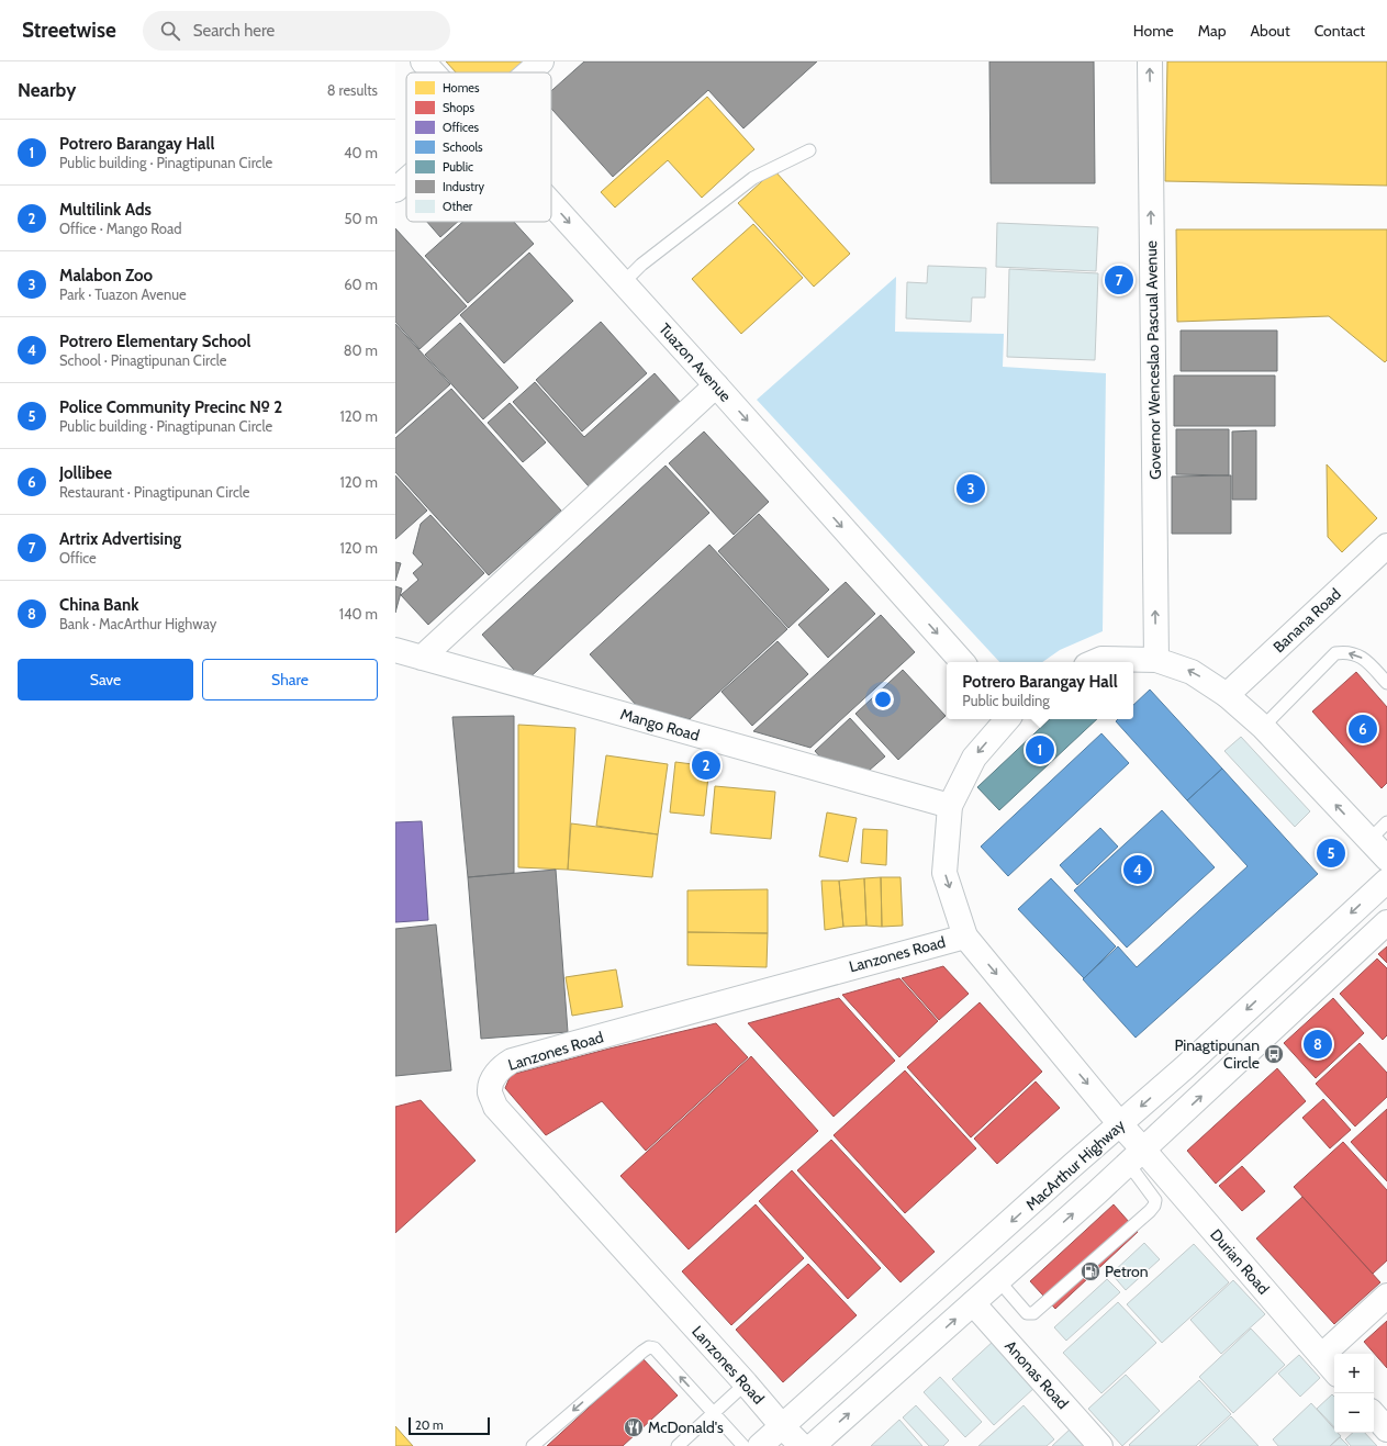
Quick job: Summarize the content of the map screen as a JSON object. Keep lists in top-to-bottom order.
{
  "streets": {
    "main road": [
      "Governor Wenceslao Pascual Avenue",
      "Tuazon Avenue",
      "Banana Road",
      "Mango Road",
      "Lanzones Road",
      "MacArthur Highway",
      "Durian Road",
      "Anonas Road"
    ]
  },
  "crossings": [
    ["Lanzones Road", "MacArthur Highway"]
  ],
  "one_way": ["Governor Wenceslao Pascual Avenue", "Tuazon Avenue"],
  "places": {
    "bus stop": ["Pinagtipunan Circle"],
    "fuel station": ["Petron"],
    "restaurant": ["McDonald's"]
  },
  "legend": [
    "Homes",
    "Shops",
    "Offices",
    "Schools",
    "Public",
    "Industry",
    "Other"
  ],
  "scale_bar": "20 m",
  "page": {
    "header": "Streetwise",
    "search": "Search here",
    "nav": [
      "Home",
      "Map",
      "About",
      "Contact"
    ],
    "heading": ["Nearby", "8 results"],
    "list": [
      {
        "mark": "1",
        "name": "Potrero Barangay Hall",
        "note": "Public building · Pinagtipunan Circle",
        "value": "40 m"
      },
      {
        "mark": "2",
        "name": "Multilink Ads",
        "note": "Office · Mango Road",
        "value": "50 m"
      },
      {
        "mark": "3",
        "name": "Malabon Zoo",
        "note": "Park · Tuazon Avenue",
        "value": "60 m"
      },
      {
        "mark": "4",
        "name": "Potrero Elementary School",
        "note": "School · Pinagtipunan Circle",
        "value": "80 m"
      },
      {
        "mark": "5",
        "name": "Police Community Precinc № 2",
        "note": "Public building · Pinagtipunan Circle",
        "value": "120 m"
      },
      {
        "mark": "6",
        "name": "Jollibee",
        "note": "Restaurant · Pinagtipunan Circle",
        "value": "120 m"
      },
      {
        "mark": "7",
        "name": "Artrix Advertising",
        "note": "Office",
        "value": "120 m"
      },
      {
        "mark": "8",
        "name": "China Bank",
        "note": "Bank · MacArthur Highway",
        "value": "140 m"
      }
    ],
    "pins": [
      "7",
      "3",
      "6",
      "1",
      "2",
      "5",
      "4",
      "8"
    ],
    "buttons": ["Save", "Share"],
    "popup": ["Potrero Barangay Hall", "Public building"],
    "map_buttons": ["+", "−"],
    "scale": "20 m"
  }
}
